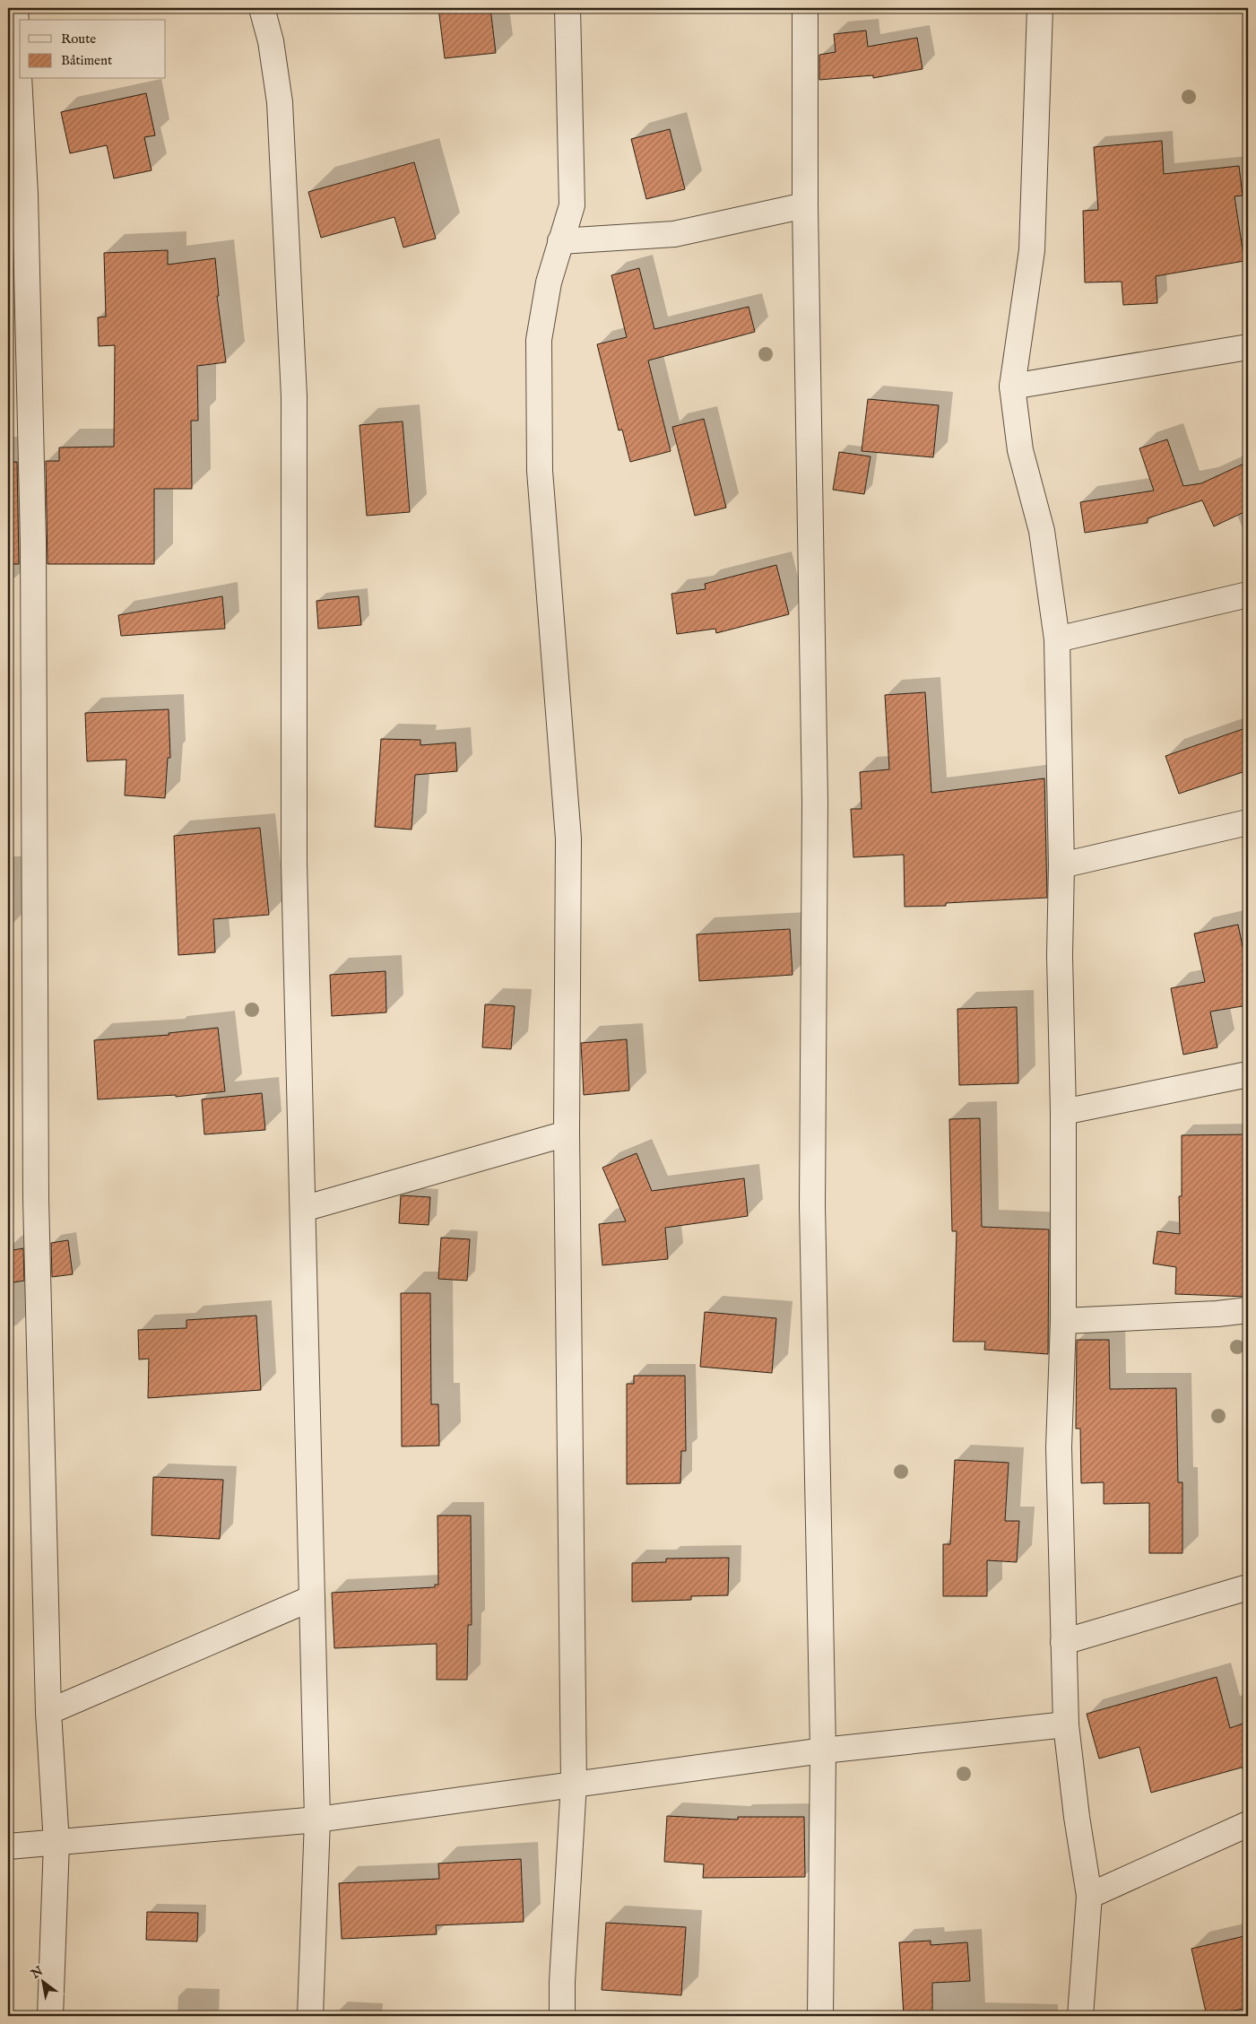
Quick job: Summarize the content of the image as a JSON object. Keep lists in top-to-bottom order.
{
  "legend": ["Route", "Bâtiment"],
  "north": "top left"
}
